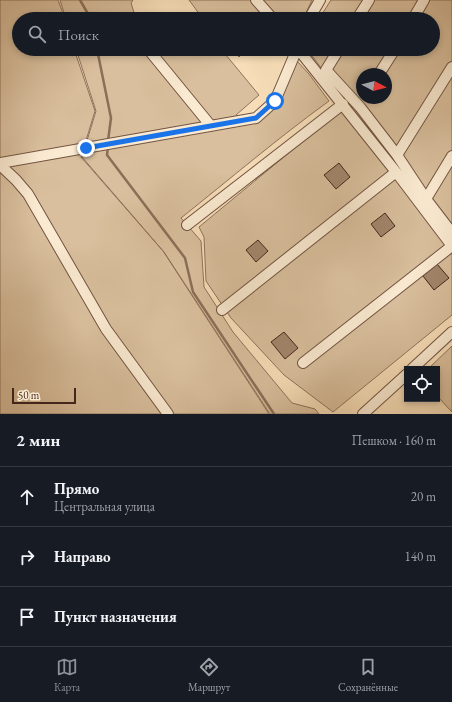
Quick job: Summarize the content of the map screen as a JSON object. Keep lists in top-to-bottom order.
{
  "scale_bar": "50 m",
  "north": "right",
  "page": {
    "search": "Поиск",
    "scale": "50 m",
    "heading": ["2 мин", "Пешком · 160 m"],
    "list": [
      ["Прямо", "Центральная улица", "20 m"],
      ["Направо", "140 m"],
      "Пункт назначения"
    ],
    "nav": ["Карта", "Маршрут", "Сохранённые"]
  }
}
